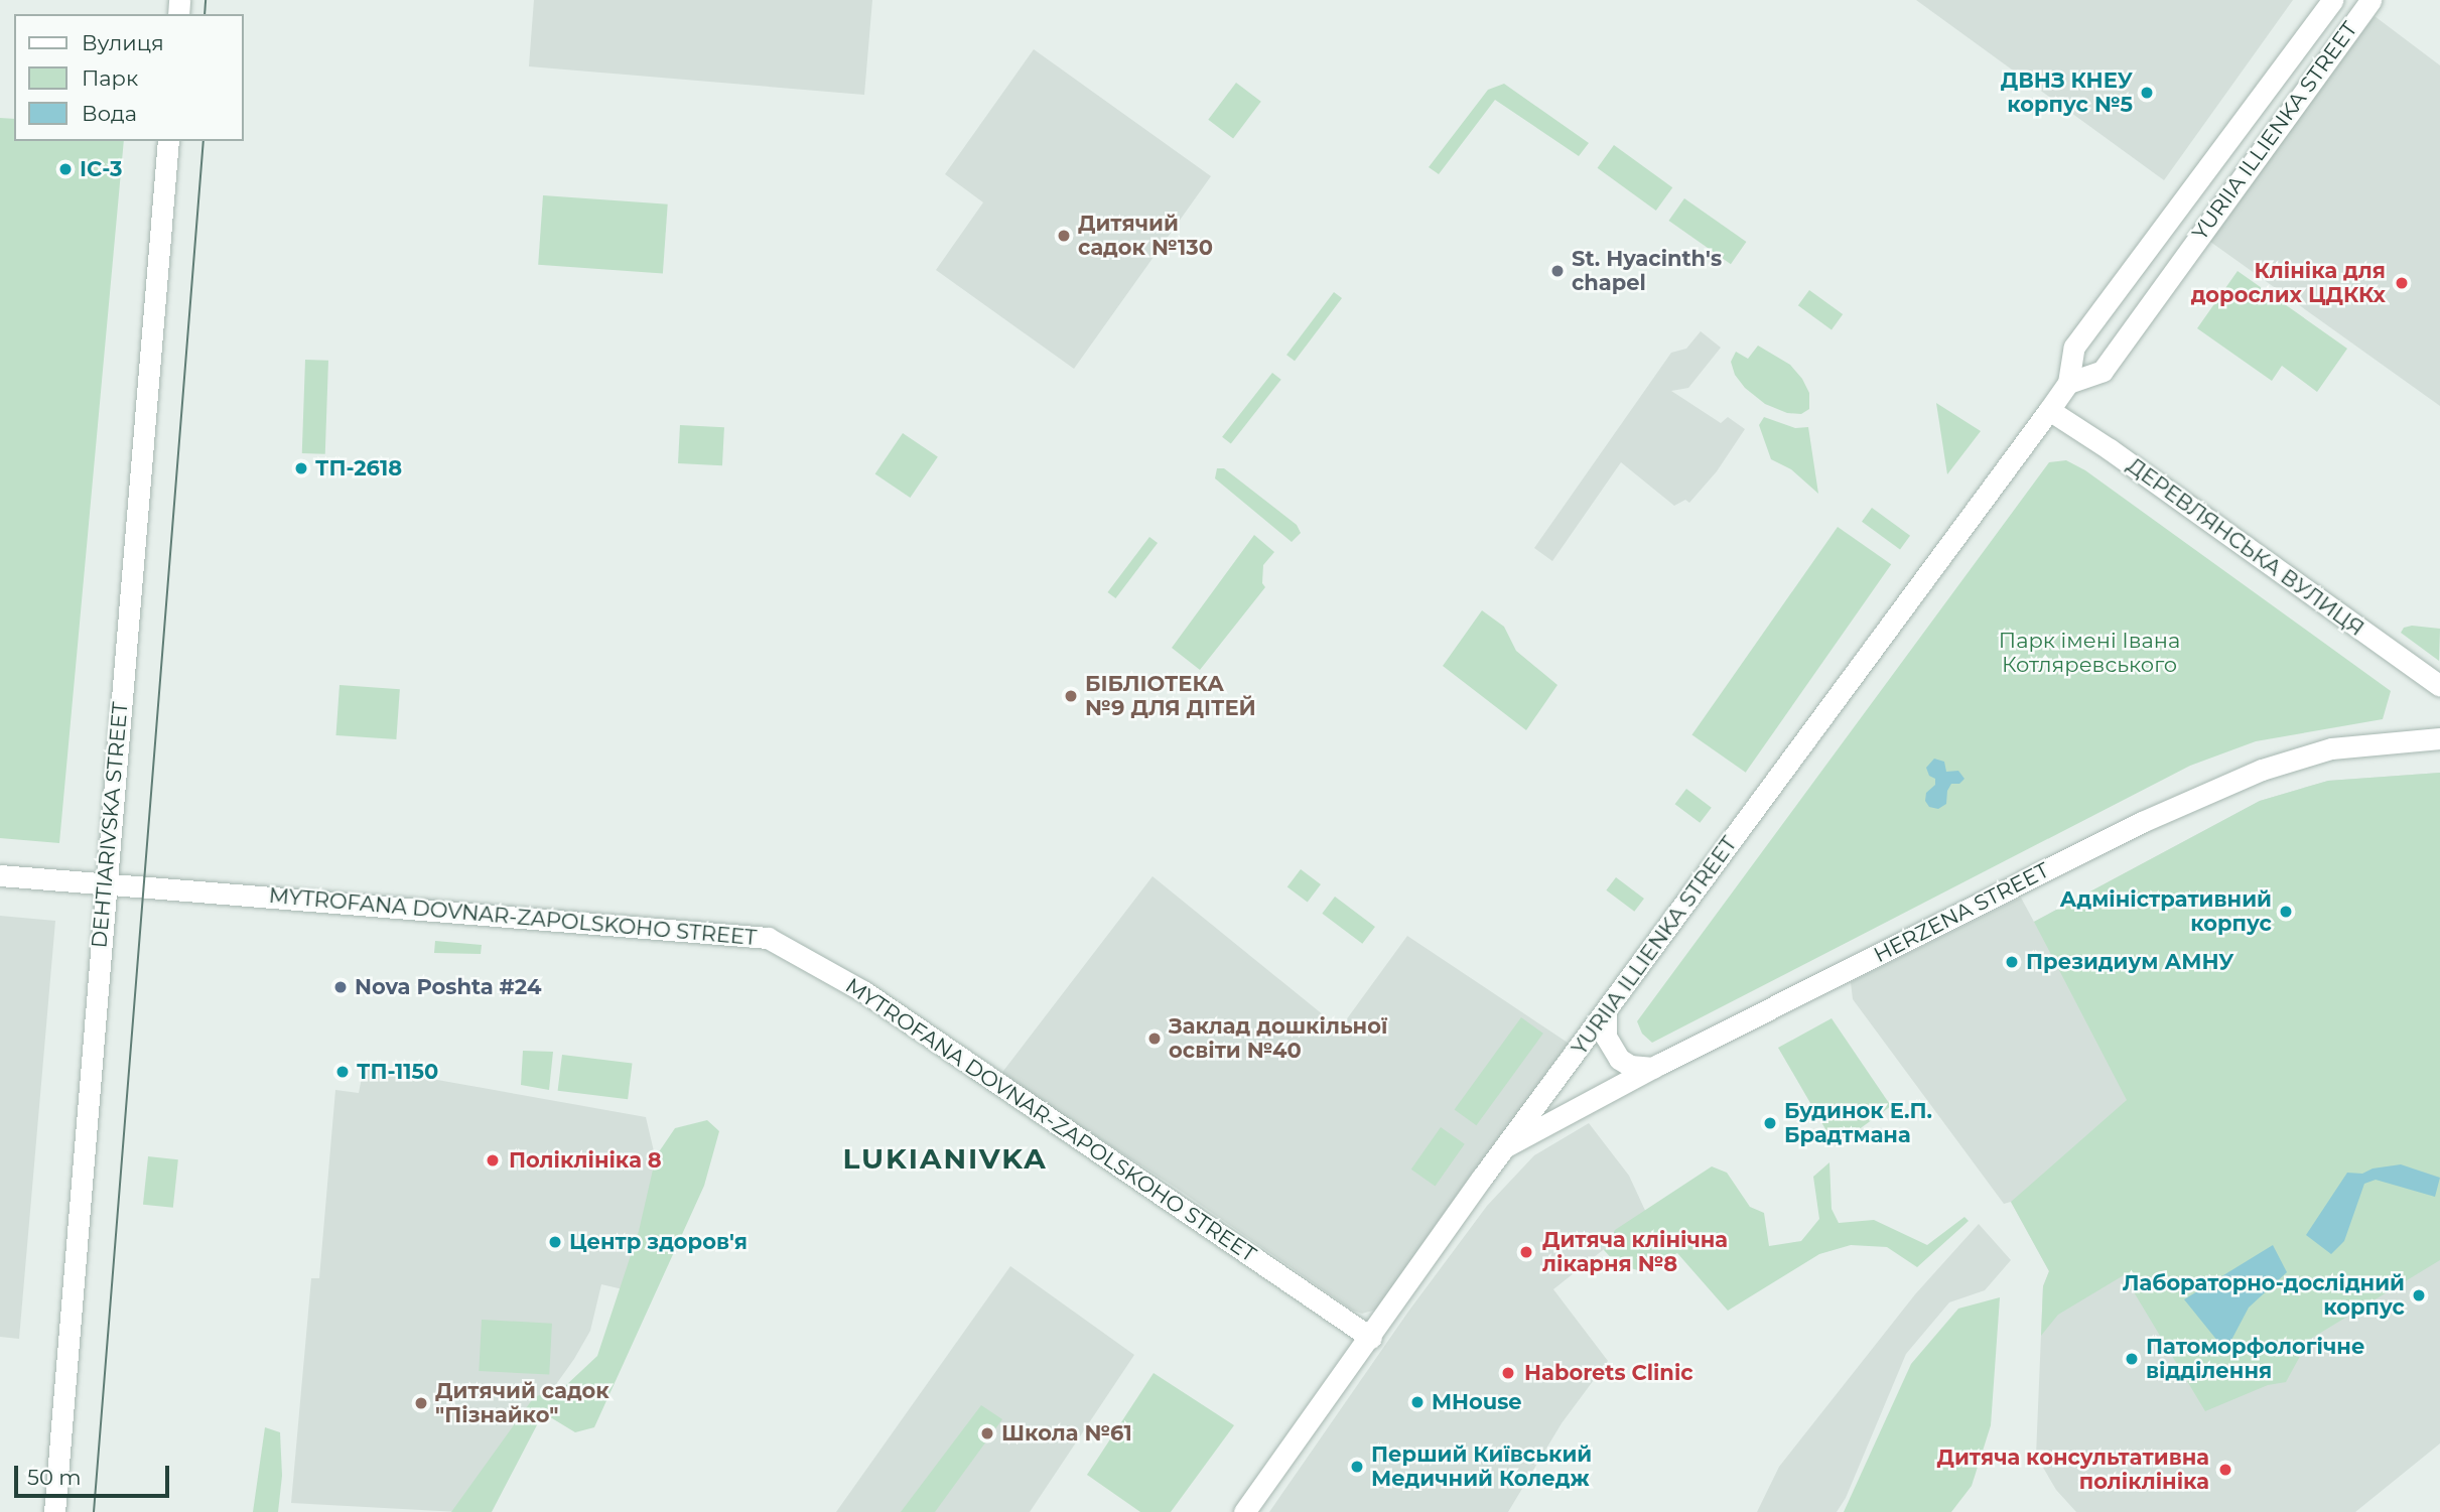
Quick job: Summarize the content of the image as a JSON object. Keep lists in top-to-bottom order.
{
  "streets": {
    "main road": [
      "YURIIA ILLIENKA STREET",
      "ДЕРЕВЛЯНСЬКА ВУЛИЦЯ",
      "DEHTIARIVSKA STREET",
      "HERZENA STREET",
      "MYTROFANA DOVNAR-ZAPOLSKOHO STREET"
    ]
  },
  "crossings": [
    ["YURIIA ILLIENKA STREET", "ДЕРЕВЛЯНСЬКА ВУЛИЦЯ"],
    ["YURIIA ILLIENKA STREET", "HERZENA STREET"],
    ["YURIIA ILLIENKA STREET", "MYTROFANA DOVNAR-ZAPOLSKOHO STREET"],
    ["DEHTIARIVSKA STREET", "MYTROFANA DOVNAR-ZAPOLSKOHO STREET"]
  ],
  "districts": ["LUKIANIVKA"],
  "parks": ["Парк імені Івана Котляревського"],
  "places": [
    "ДВНЗ КНЕУ корпус №5",
    "ІС-3",
    "Дитячий садок №130",
    "St. Hyacinth's chapel",
    "Клініка для дорослих ЦДККх",
    "ТП-2618",
    "БІБЛІОТЕКА №9 ДЛЯ ДІТЕЙ",
    "Адміністративний корпус",
    "Президиум АМНУ",
    "Nova Poshta #24",
    "Заклад дошкільної освіти №40",
    "ТП-1150",
    "Будинок Е.П. Брадтмана",
    "Поліклініка 8",
    "Центр здоров'я",
    "Дитяча клінічна лікарня №8",
    "Лабораторно-дослідний корпус",
    "Патоморфологічне відділення",
    "Haborets Clinic",
    "MHouse",
    "Дитячий садок \"Пізнайко\"",
    "Школа №61",
    "Перший Київський Медичний Коледж",
    "Дитяча консультативна поліклініка"
  ],
  "legend": ["Вулиця", "Парк", "Вода"],
  "scale_bar": "50 m"
}
